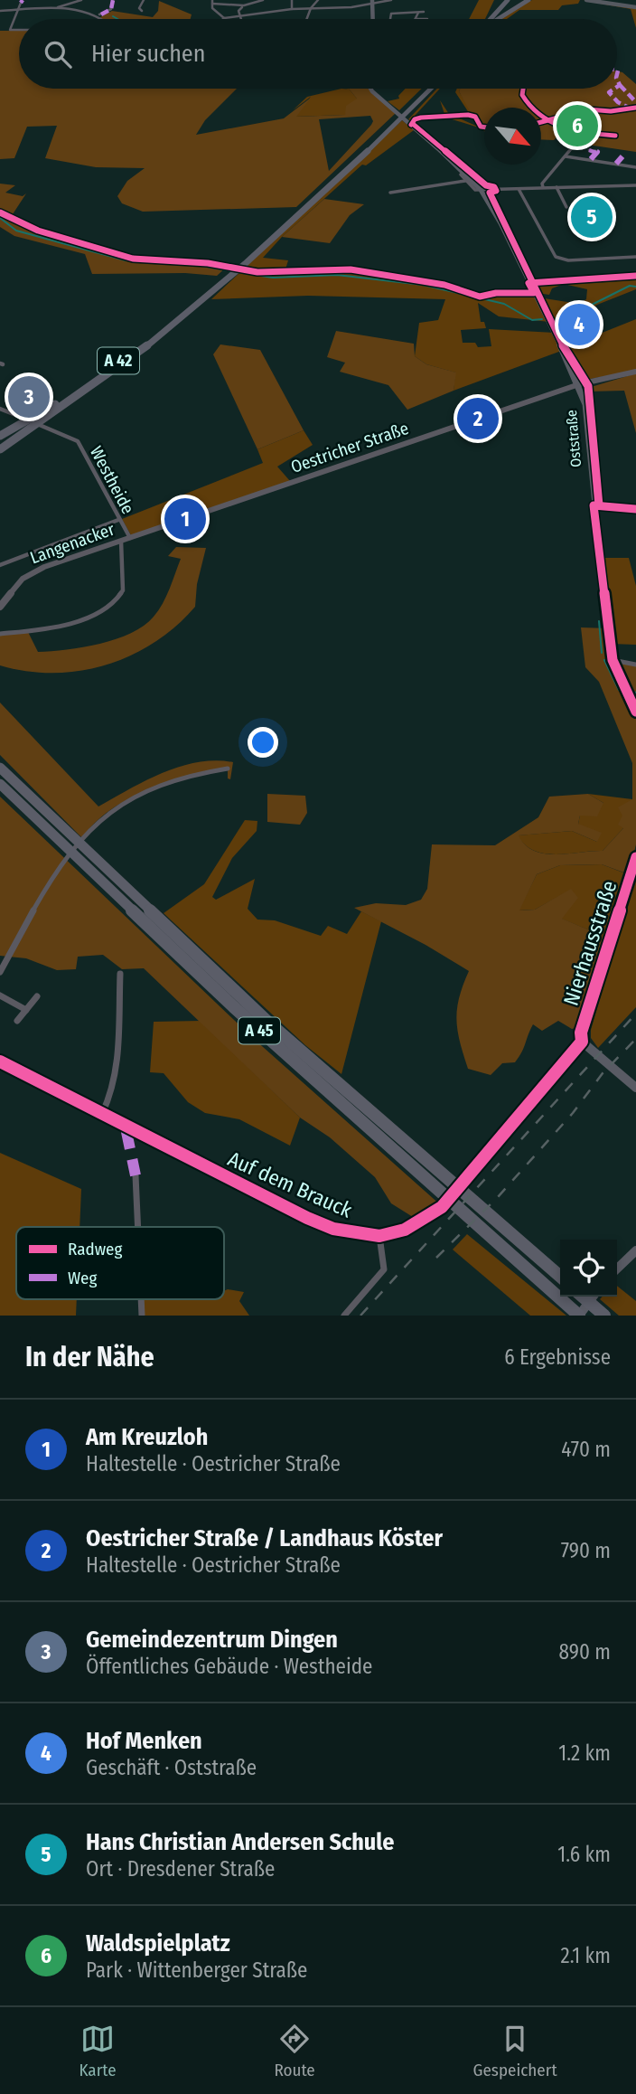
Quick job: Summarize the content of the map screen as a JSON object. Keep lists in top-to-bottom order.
{
  "streets": {
    "highway": ["A 42", "A 45"],
    "main road": ["Oststraße", "Nierhausstraße"],
    "street": [
      "Oestricher Straße",
      "Westheide",
      "Langenacker",
      "Auf dem Brauck"
    ]
  },
  "crossings": [
    ["Oststraße", "Oestricher Straße"],
    ["Oestricher Straße", "Westheide"],
    ["Oestricher Straße", "Langenacker"],
    ["Westheide", "Langenacker"],
    ["Nierhausstraße", "Auf dem Brauck"]
  ],
  "legend": ["Radweg", "Weg"],
  "north": "bottom right",
  "page": {
    "search": "Hier suchen",
    "pins": [
      "6",
      "5",
      "4",
      "3",
      "2",
      "1"
    ],
    "heading": ["In der Nähe", "6 Ergebnisse"],
    "list": [
      {
        "mark": "1",
        "name": "Am Kreuzloh",
        "note": "Haltestelle · Oestricher Straße",
        "value": "470 m"
      },
      {
        "mark": "2",
        "name": "Oestricher Straße / Landhaus Köster",
        "note": "Haltestelle · Oestricher Straße",
        "value": "790 m"
      },
      {
        "mark": "3",
        "name": "Gemeindezentrum Dingen",
        "note": "Öffentliches Gebäude · Westheide",
        "value": "890 m"
      },
      {
        "mark": "4",
        "name": "Hof Menken",
        "note": "Geschäft · Oststraße",
        "value": "1.2 km"
      },
      {
        "mark": "5",
        "name": "Hans Christian Andersen Schule",
        "note": "Ort · Dresdener Straße",
        "value": "1.6 km"
      },
      {
        "mark": "6",
        "name": "Waldspielplatz",
        "note": "Park · Wittenberger Straße",
        "value": "2.1 km"
      }
    ],
    "nav": ["Karte", "Route", "Gespeichert"]
  }
}
